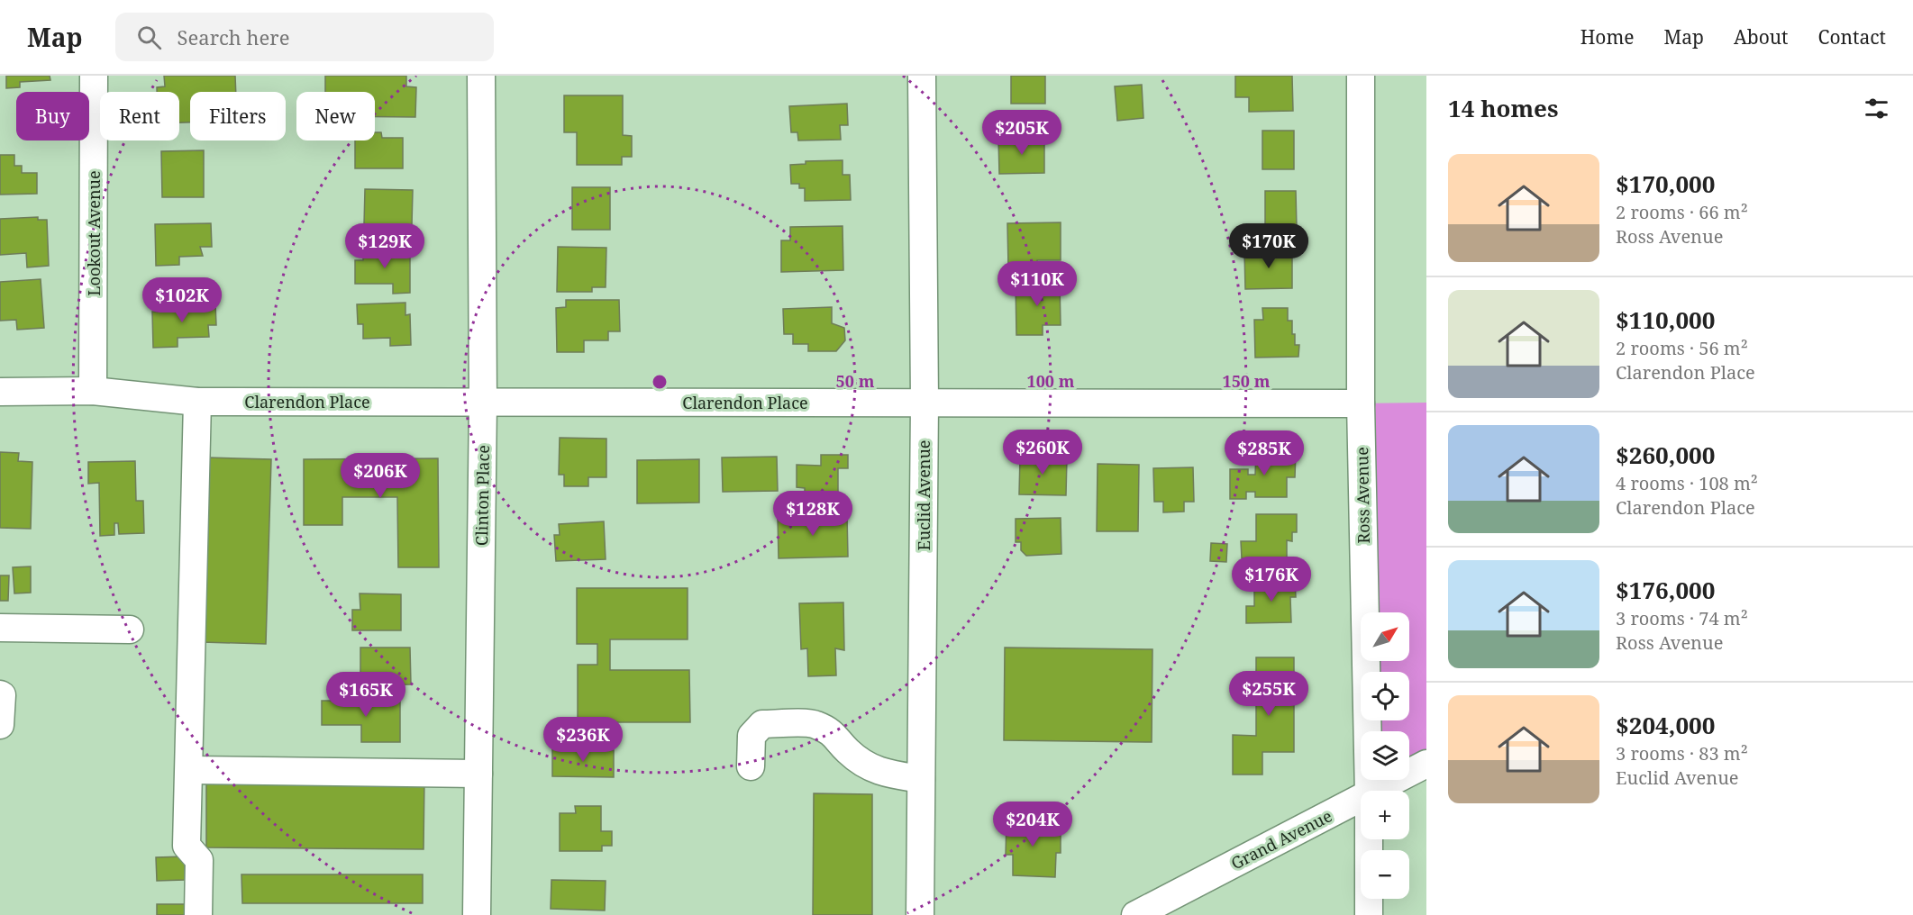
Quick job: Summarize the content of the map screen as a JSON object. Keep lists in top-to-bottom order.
{
  "streets": {
    "street": [
      "Lookout Avenue",
      "Clarendon Place",
      "Clinton Place",
      "Euclid Avenue",
      "Ross Avenue",
      "Grand Avenue"
    ]
  },
  "crossings": [
    ["Lookout Avenue", "Clarendon Place"],
    ["Clarendon Place", "Clinton Place"],
    ["Clarendon Place", "Euclid Avenue"],
    ["Clarendon Place", "Ross Avenue"]
  ],
  "north": "top right",
  "page": {
    "header": "Map",
    "search": "Search here",
    "nav": [
      "Home",
      "Map",
      "About",
      "Contact"
    ],
    "heading": "14 homes",
    "chip": [
      "Buy",
      "Rent",
      "Filters",
      "New"
    ],
    "price": [
      "$205K",
      "$129K",
      "$170K",
      "$110K",
      "$102K",
      "$260K",
      "$285K",
      "$206K",
      "$128K",
      "$176K",
      "$255K",
      "$165K",
      "$236K",
      "$204K"
    ],
    "list": [
      {
        "name": "$170,000",
        "note": "2 rooms · 66 m² · Ross Avenue"
      },
      {
        "name": "$110,000",
        "note": "2 rooms · 56 m² · Clarendon Place"
      },
      {
        "name": "$260,000",
        "note": "4 rooms · 108 m² · Clarendon Place"
      },
      {
        "name": "$176,000",
        "note": "3 rooms · 74 m² · Ross Avenue"
      },
      {
        "name": "$204,000",
        "note": "3 rooms · 83 m² · Euclid Avenue"
      }
    ],
    "map_buttons": ["+", "−"]
  },
  "rings": ["50 m", "100 m", "150 m"]
}
